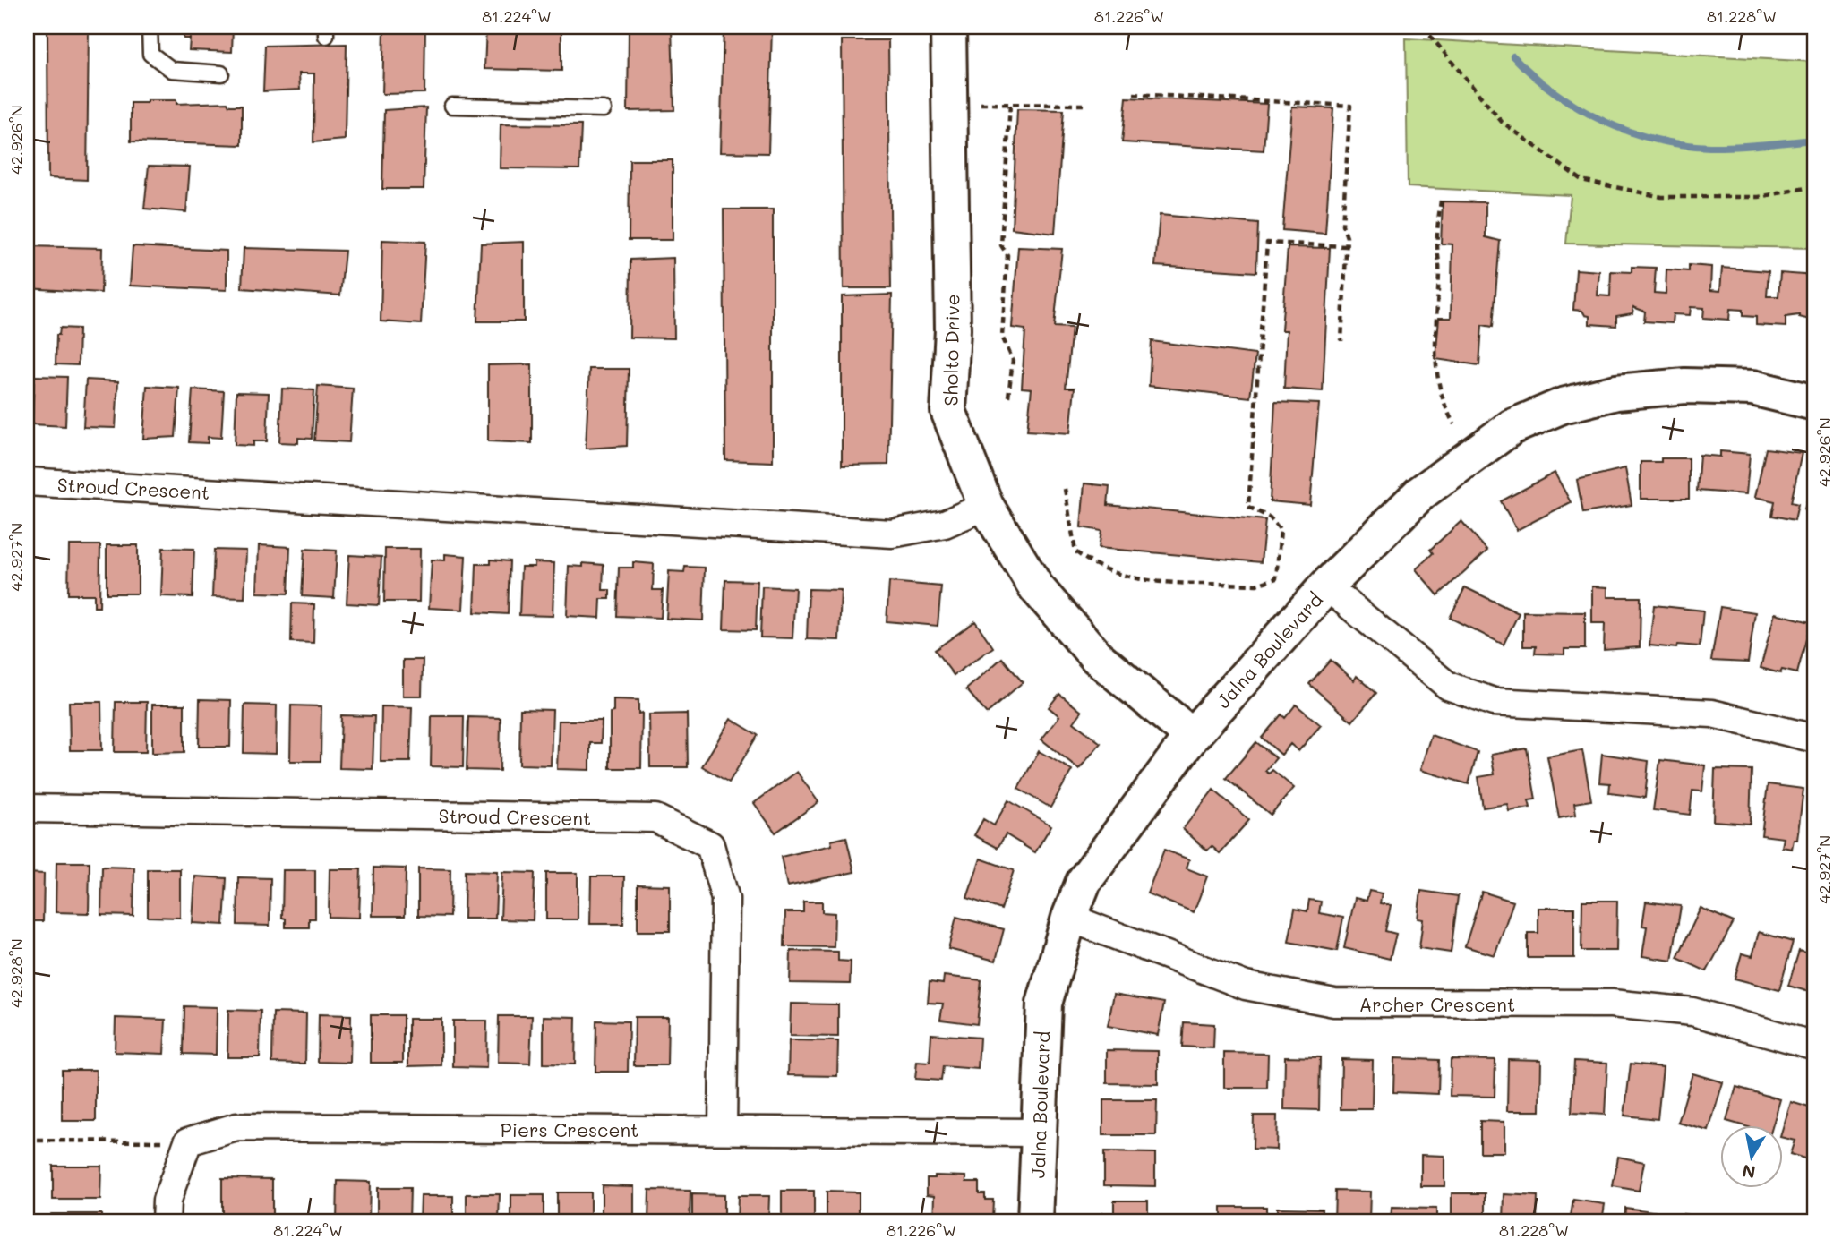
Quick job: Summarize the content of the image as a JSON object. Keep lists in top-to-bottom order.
{
  "streets": {
    "street": [
      "Sholto Drive",
      "Stroud Crescent",
      "Jalna Boulevard",
      "Archer Crescent",
      "Piers Crescent"
    ]
  },
  "crossings": [
    ["Sholto Drive", "Stroud Crescent"],
    ["Sholto Drive", "Jalna Boulevard"],
    ["Stroud Crescent", "Piers Crescent"],
    ["Jalna Boulevard", "Archer Crescent"],
    ["Jalna Boulevard", "Piers Crescent"]
  ],
  "north": "bottom",
  "coordinates": [
    "81.224°W",
    "81.226°W",
    "81.228°W",
    "42.926°N",
    "42.927°N",
    "42.928°N"
  ]
}
